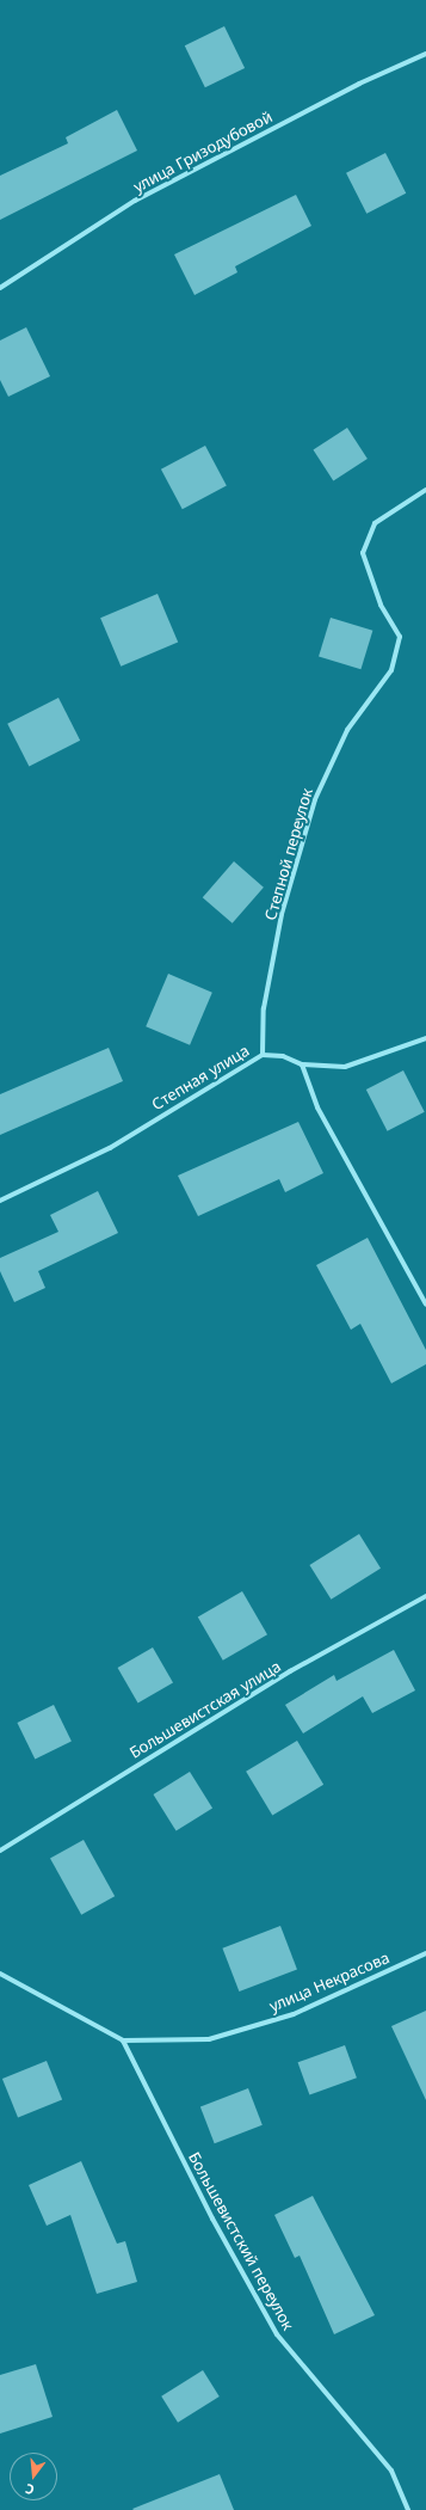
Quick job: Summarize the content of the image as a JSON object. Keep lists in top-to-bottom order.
{
  "streets": {
    "street": [
      "улица Гризодубовой",
      "Степной переулок",
      "Степная улица",
      "Большевистская улица",
      "улица Некрасова",
      "Большевистский переулок"
    ]
  },
  "crossings": [
    ["Степной переулок", "Степная улица"],
    ["улица Некрасова", "Большевистский переулок"]
  ],
  "north": "bottom"
}
